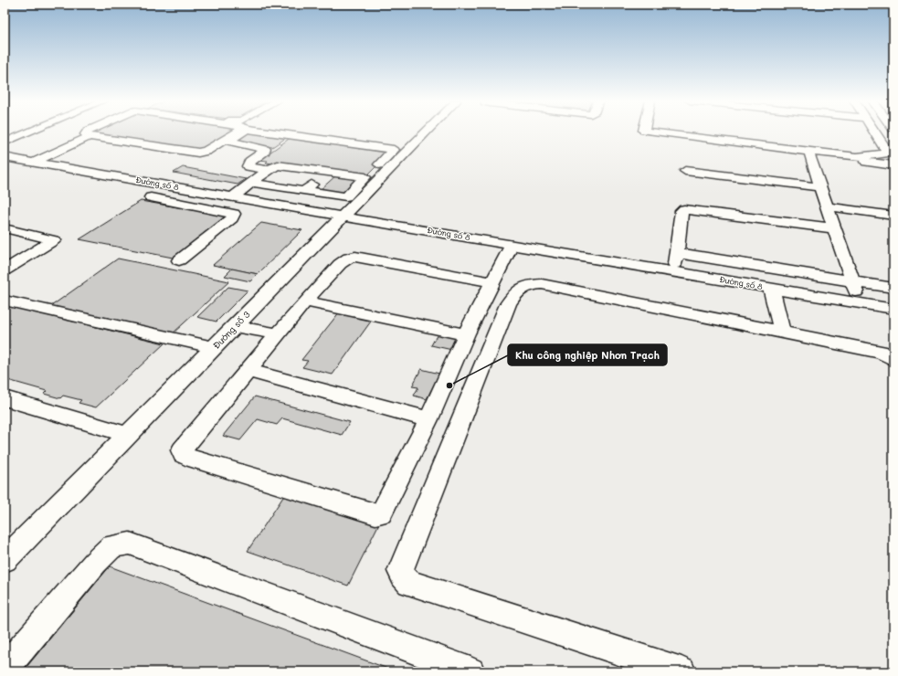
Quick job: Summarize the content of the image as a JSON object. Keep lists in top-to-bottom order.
{
  "streets": {
    "street": ["Đường số 8", "Đường số 3"]
  },
  "crossings": [
    ["Đường số 8", "Đường số 3"]
  ],
  "places": ["Khu công nghiệp Nhơn Trạch"]
}
